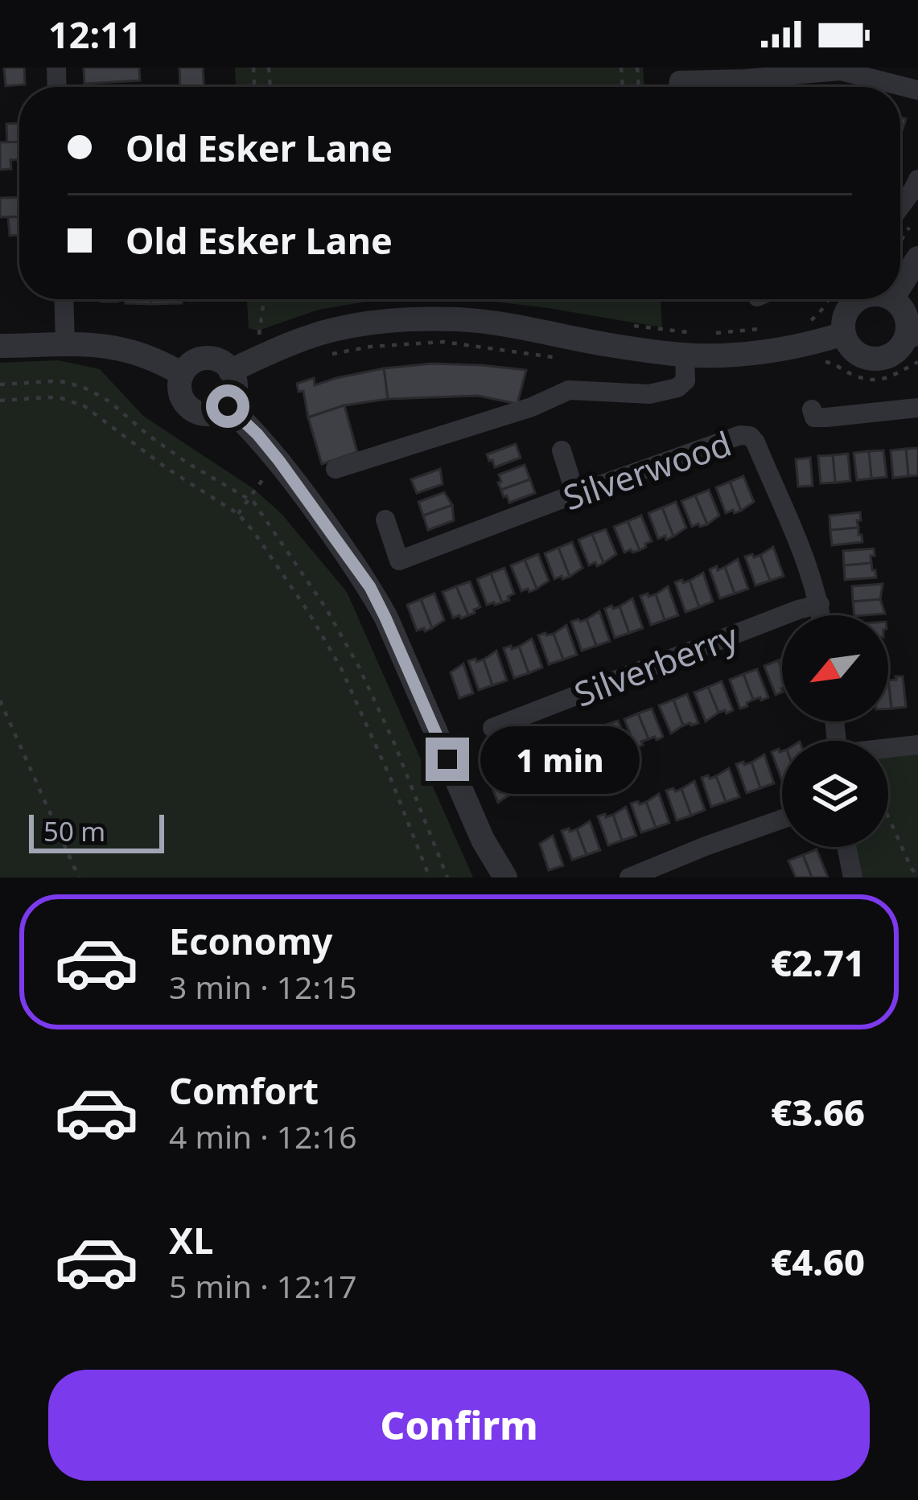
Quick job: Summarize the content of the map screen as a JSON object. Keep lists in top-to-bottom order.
{
  "streets": {
    "street": ["Silverwood", "Silverberry"]
  },
  "crossings": [
    ["Silverwood", "Silverberry"]
  ],
  "scale_bar": "50 m",
  "north": "bottom left",
  "page": {
    "status": "12:11",
    "banner": ["Old Esker Lane", "Old Esker Lane"],
    "bubble": "1 min",
    "scale": "50 m",
    "list": [
      {
        "name": "Economy",
        "note": "3 min · 12:15",
        "value": "€2.71"
      },
      {
        "name": "Comfort",
        "note": "4 min · 12:16",
        "value": "€3.66"
      },
      {
        "name": "XL",
        "note": "5 min · 12:17",
        "value": "€4.60"
      }
    ],
    "buttons": "Confirm"
  }
}
